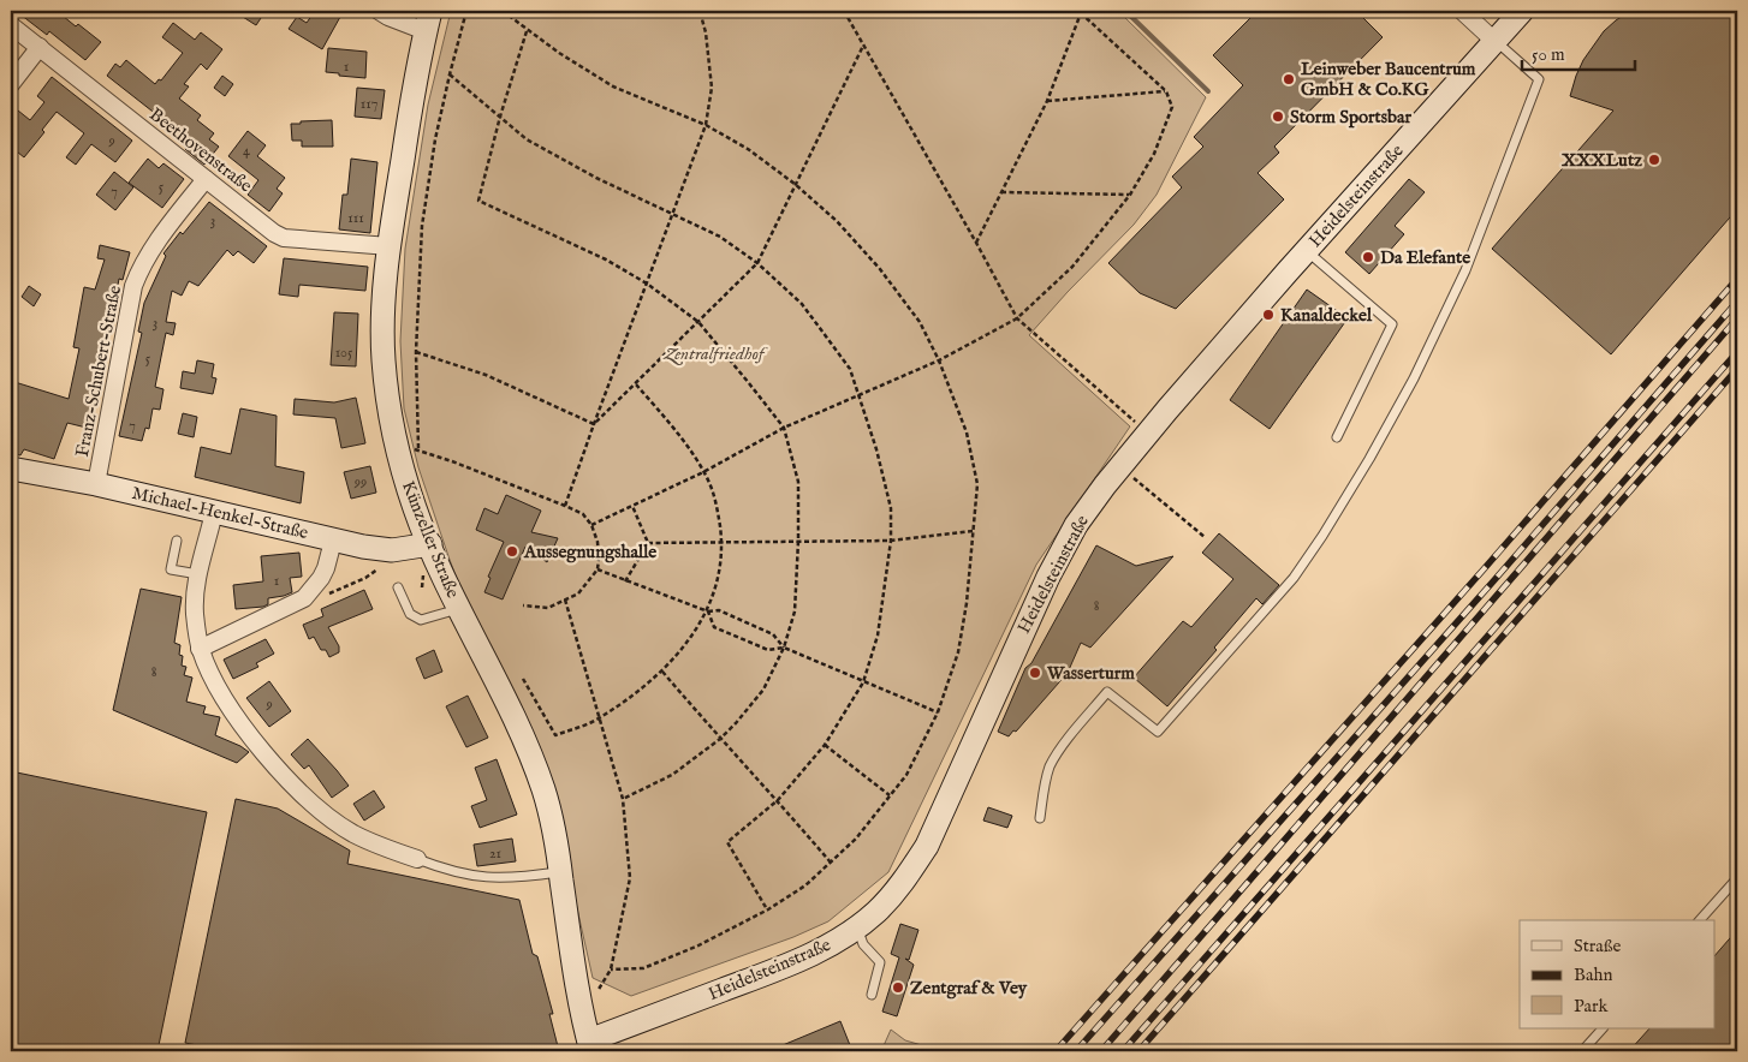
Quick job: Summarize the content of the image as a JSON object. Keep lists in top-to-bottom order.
{
  "streets": {
    "main road": ["Heidelsteinstraße", "Michael-Henkel-Straße", "Künzeller Straße"],
    "street": ["Beethovenstraße", "Franz-Schubert-Straße"]
  },
  "crossings": [
    ["Beethovenstraße", "Franz-Schubert-Straße"],
    ["Beethovenstraße", "Künzeller Straße"],
    ["Heidelsteinstraße", "Künzeller Straße"],
    ["Franz-Schubert-Straße", "Michael-Henkel-Straße"],
    ["Michael-Henkel-Straße", "Künzeller Straße"]
  ],
  "parks": ["Zentralfriedhof"],
  "places": [
    "Leinweber Baucentrum GmbH & Co.KG",
    "Storm Sportsbar",
    "XXXLutz",
    "Da Elefante",
    "Kanaldeckel",
    "Aussegnungshalle",
    "Wasserturm",
    "Zentgraf & Vey"
  ],
  "house_numbers": [
    "1",
    "117",
    "9",
    "4",
    "5",
    "7",
    "111",
    "3",
    "3",
    "105",
    "5",
    "7",
    "99",
    "1",
    "8",
    "8",
    "9",
    "21"
  ],
  "legend": ["Straße", "Bahn", "Park"],
  "scale_bar": "50 m"
}
